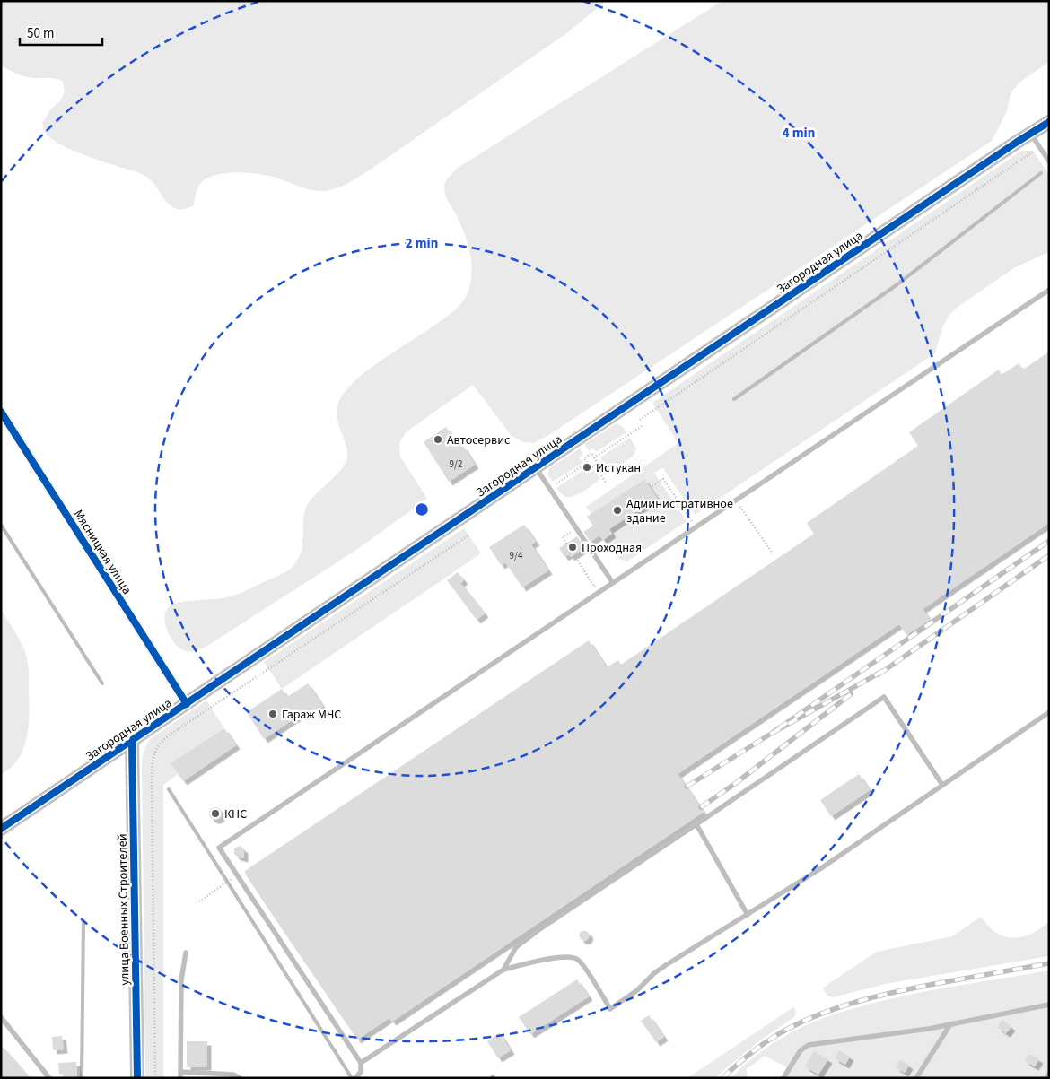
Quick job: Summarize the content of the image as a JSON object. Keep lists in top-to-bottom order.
{
  "streets": {
    "street": ["Загородная улица", "Мясницкая улица", "улица Военных Строителей"]
  },
  "crossings": [
    ["Загородная улица", "Мясницкая улица"],
    ["Загородная улица", "улица Военных Строителей"]
  ],
  "places": [
    "Автосервис",
    "Истукан",
    "Административное здание",
    "Проходная",
    "Гараж МЧС",
    "КНС"
  ],
  "house_numbers": ["9/2", "9/4"],
  "scale_bar": "50 m",
  "rings": ["4 min", "2 min"]
}
